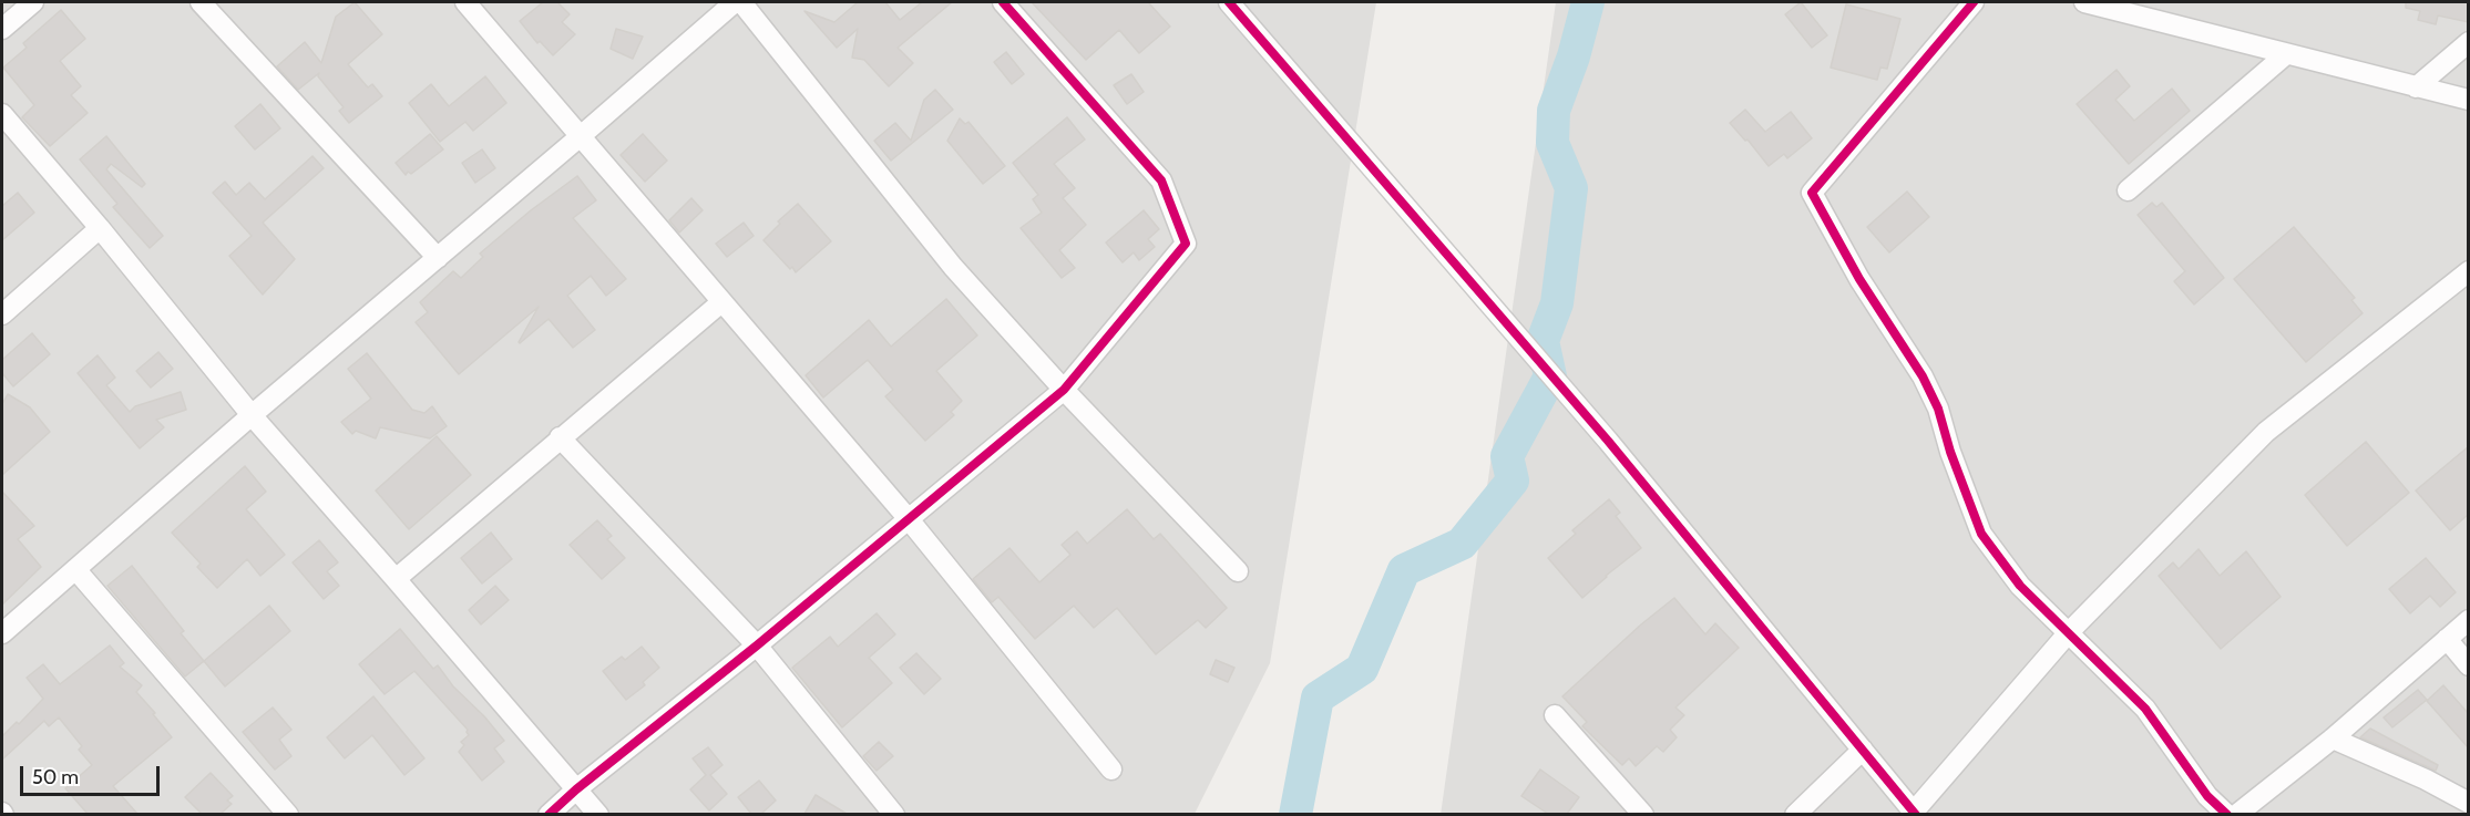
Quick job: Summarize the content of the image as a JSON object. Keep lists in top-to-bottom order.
{
  "scale_bar": "50 m"
}
